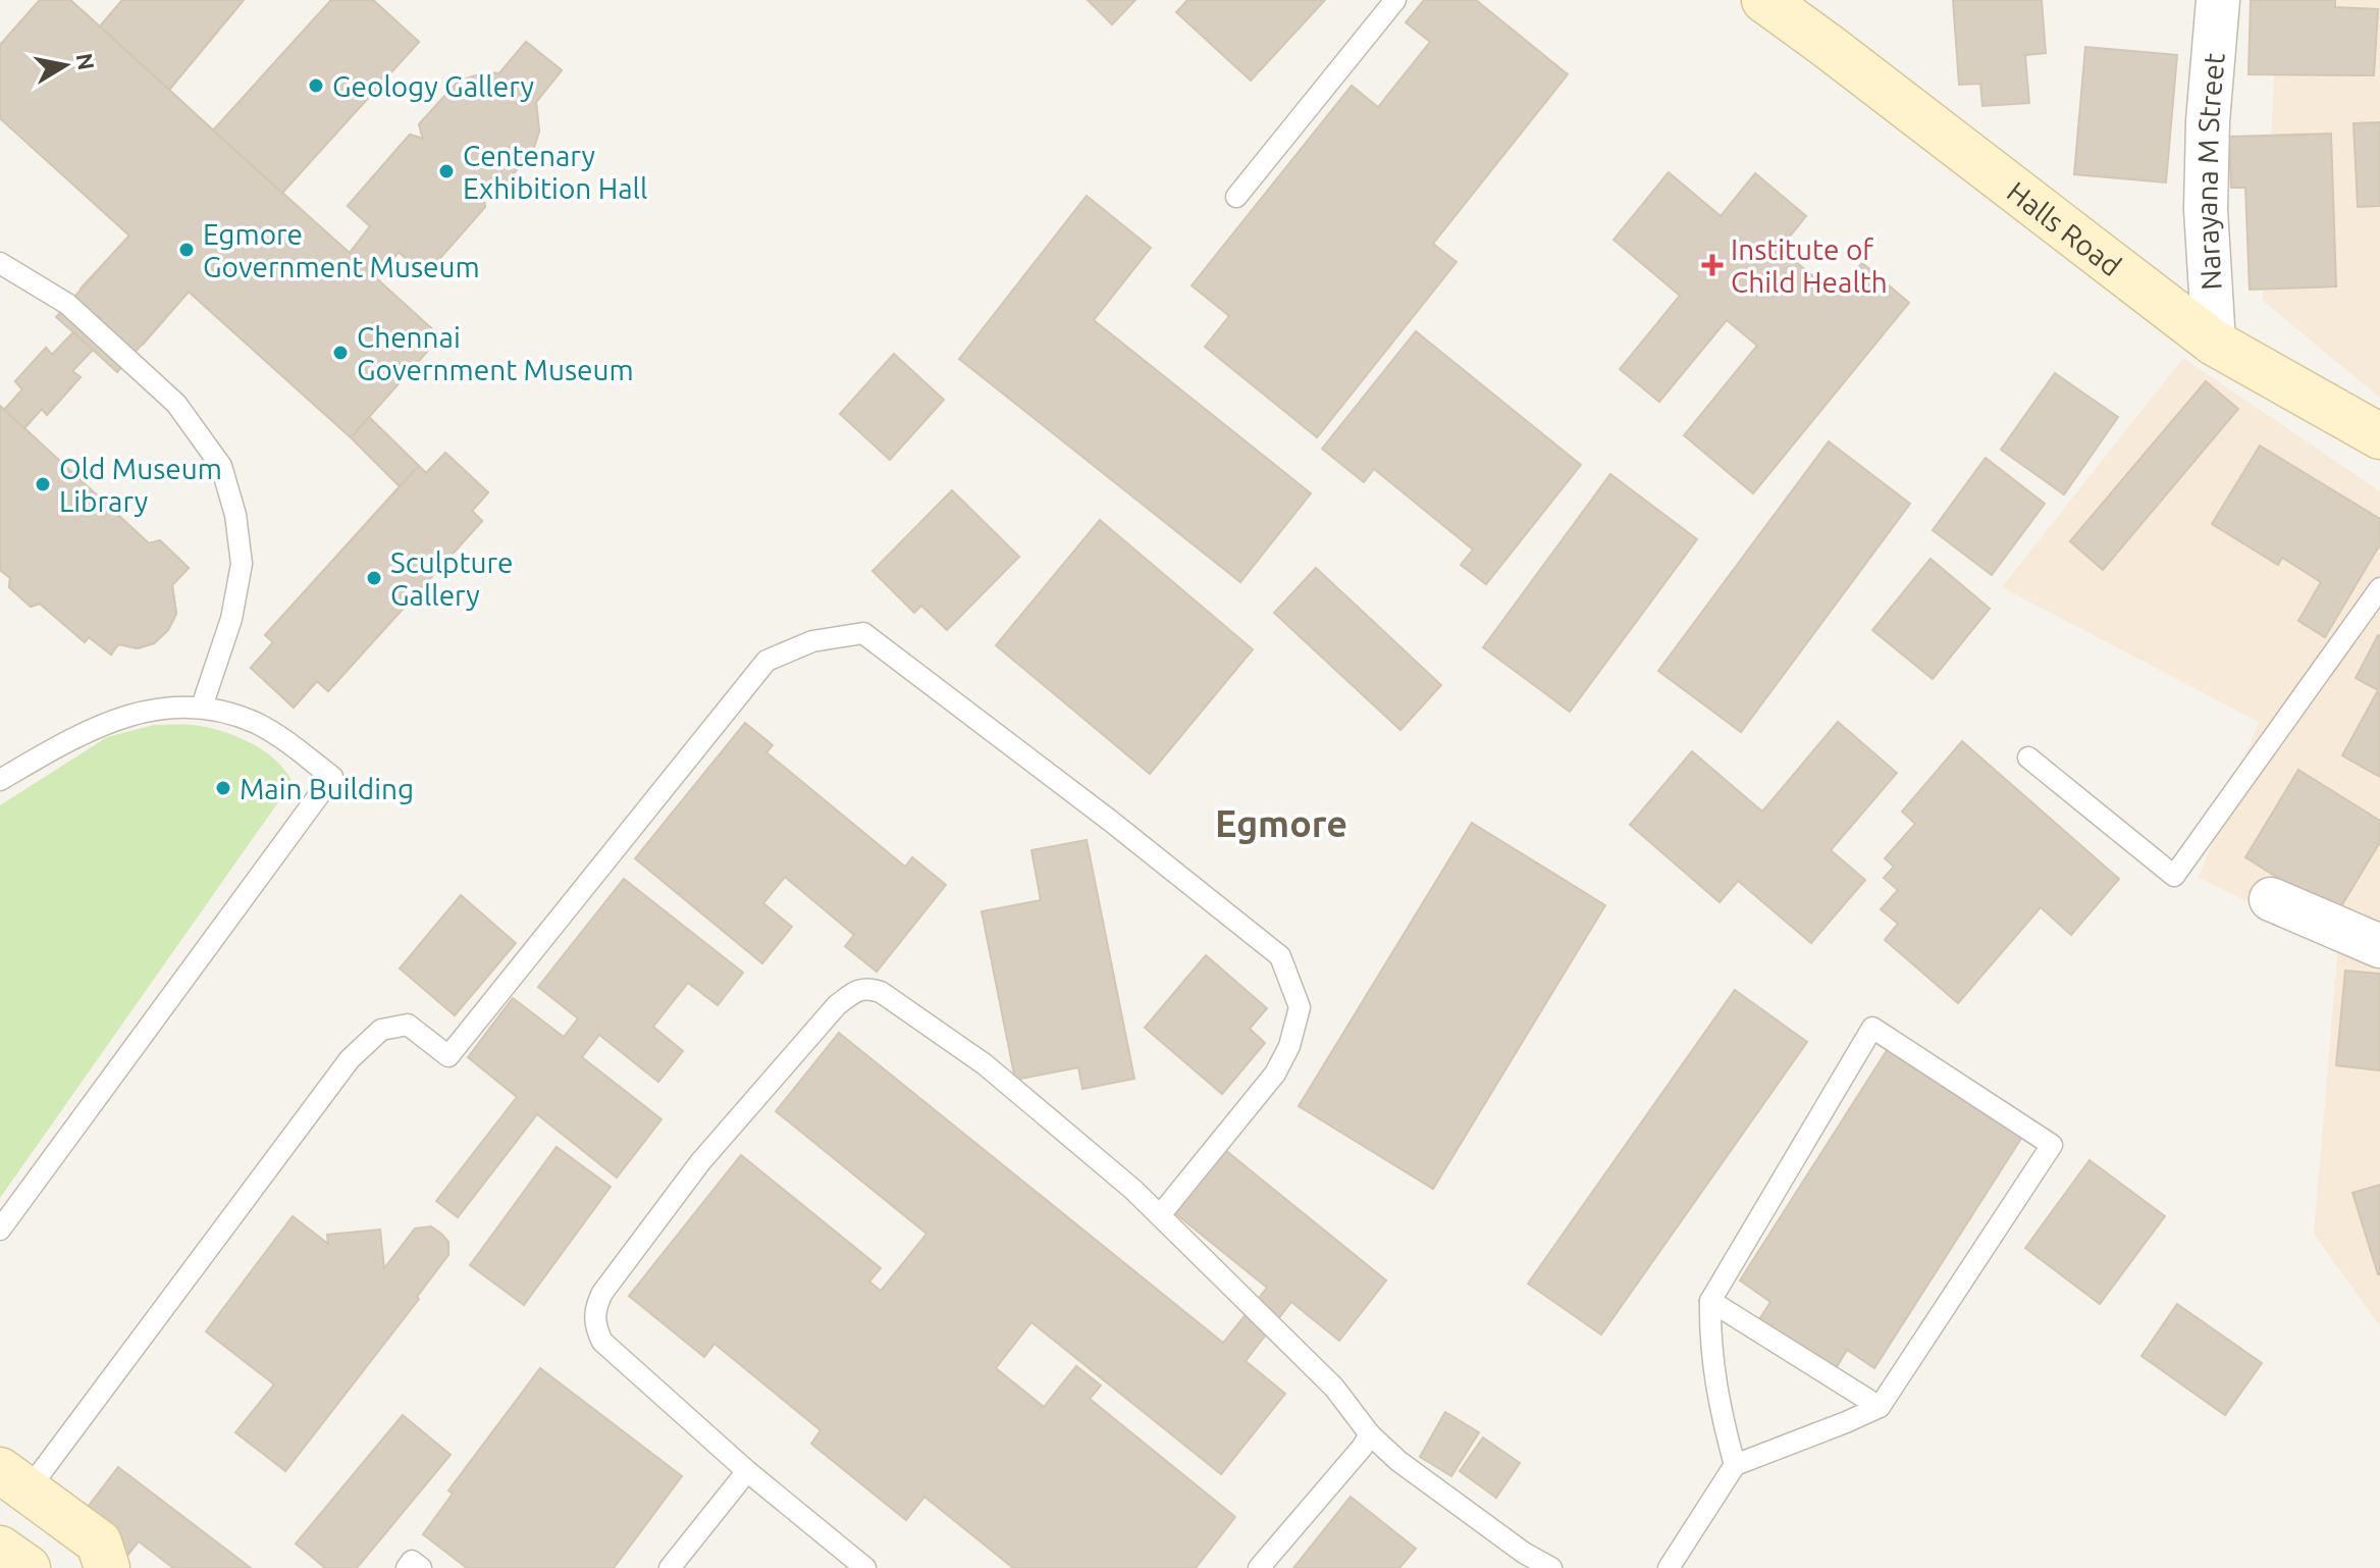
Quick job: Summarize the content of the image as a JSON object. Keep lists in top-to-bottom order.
{
  "streets": {
    "main road": ["Halls Road"],
    "street": ["Narayana M Street"]
  },
  "crossings": [
    ["Narayana M Street", "Halls Road"]
  ],
  "districts": ["Egmore"],
  "places": {
    "other": [
      "Geology Gallery",
      "Centenary Exhibition Hall",
      "Egmore Government Museum",
      "Chennai Government Museum",
      "Old Museum Library",
      "Sculpture Gallery",
      "Main Building"
    ],
    "health": ["Institute of Child Health"]
  },
  "north": "right"
}
